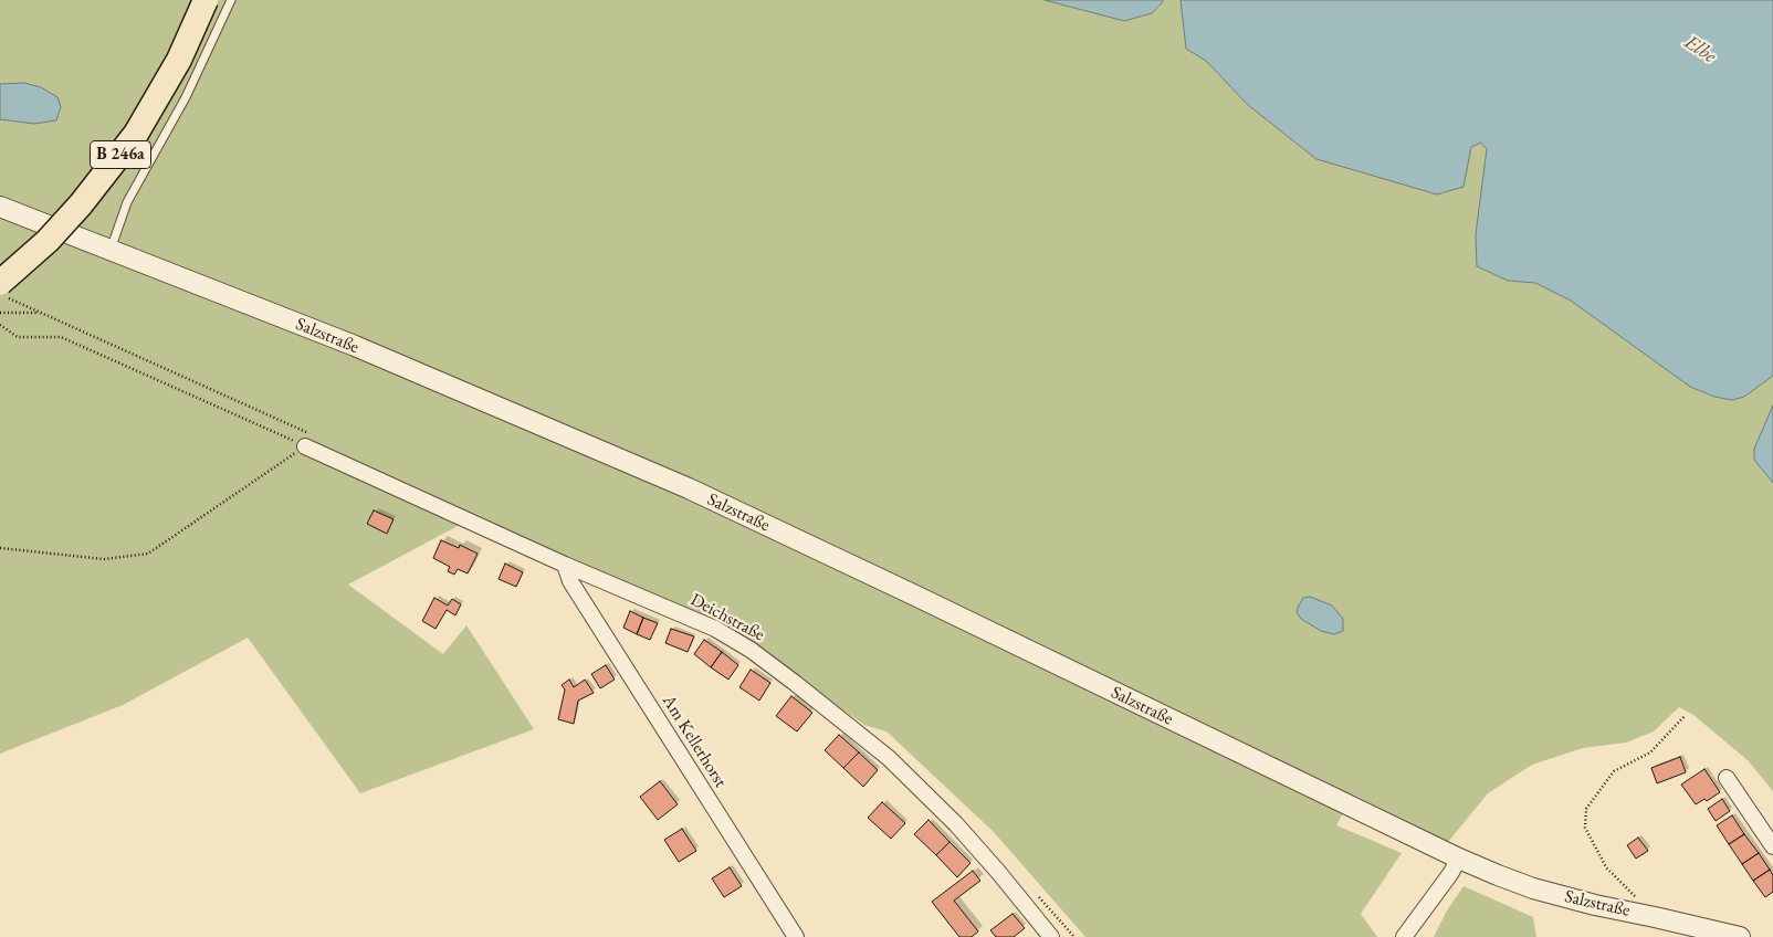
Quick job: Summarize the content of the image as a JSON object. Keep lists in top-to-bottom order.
{
  "streets": {
    "main road": ["B 246a"],
    "street": ["Salzstraße", "Deichstraße", "Am Kellerhorst"]
  },
  "crossings": [
    ["Deichstraße", "Am Kellerhorst"]
  ],
  "water": ["Elbe"]
}
